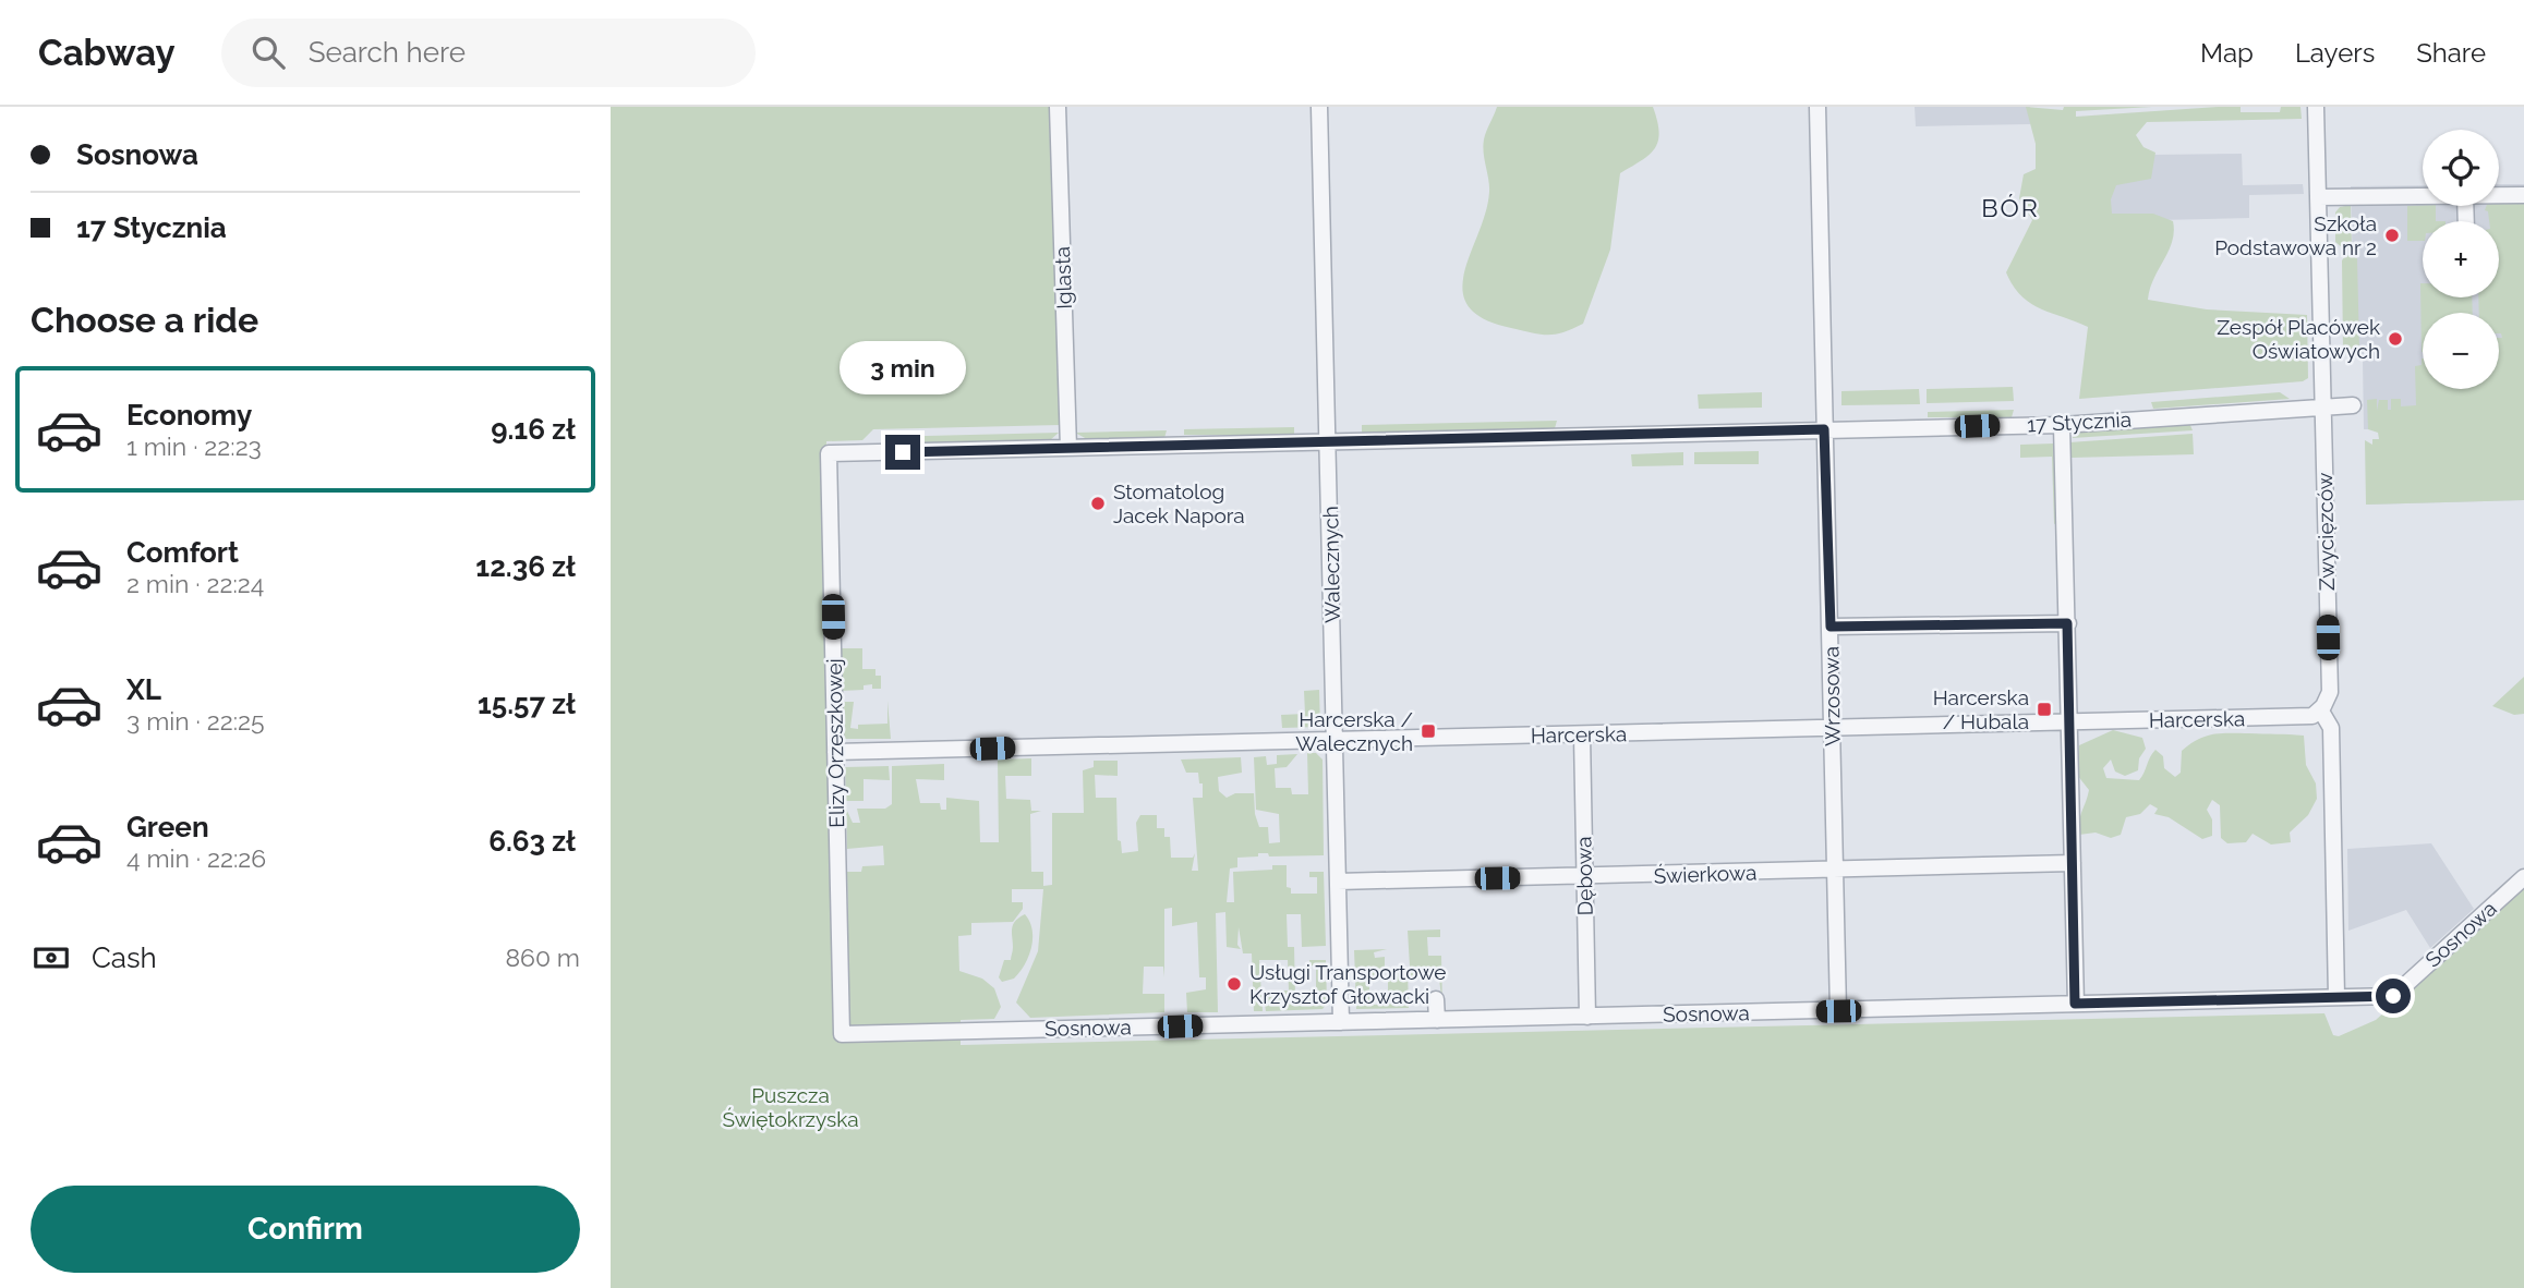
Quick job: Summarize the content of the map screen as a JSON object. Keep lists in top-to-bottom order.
{
  "streets": {
    "street": [
      "Iglasta",
      "17 Stycznia",
      "Zwycięzców",
      "Walecznych",
      "Wrzosowa",
      "Harcerska",
      "Elizy Orzeszkowej",
      "Świerkowa",
      "Dębowa",
      "Sosnowa"
    ]
  },
  "crossings": [
    ["Iglasta", "17 Stycznia"],
    ["17 Stycznia", "Zwycięzców"],
    ["17 Stycznia", "Walecznych"],
    ["17 Stycznia", "Wrzosowa"],
    ["17 Stycznia", "Elizy Orzeszkowej"],
    ["Zwycięzców", "Harcerska"],
    ["Walecznych", "Harcerska"],
    ["Walecznych", "Świerkowa"],
    ["Walecznych", "Sosnowa"],
    ["Wrzosowa", "Harcerska"],
    ["Wrzosowa", "Świerkowa"],
    ["Wrzosowa", "Sosnowa"],
    ["Harcerska", "Elizy Orzeszkowej"],
    ["Harcerska", "Dębowa"],
    ["Elizy Orzeszkowej", "Sosnowa"],
    ["Świerkowa", "Dębowa"],
    ["Dębowa", "Sosnowa"]
  ],
  "districts": ["BÓR"],
  "parks": ["Puszcza Świętokrzyska"],
  "places": {
    "other": [
      "Szkoła Podstawowa nr 2",
      "Zespół Placówek Oświatowych",
      "Stomatolog Jacek Napora",
      "Usługi Transportowe Krzysztof Głowacki"
    ],
    "transit": ["Harcerska / Hubala", "Harcerska / Walecznych"]
  },
  "page": {
    "header": "Cabway",
    "search": "Search here",
    "nav": ["Map", "Layers", "Share"],
    "banner": ["Sosnowa", "17 Stycznia"],
    "map_buttons": ["+", "−"],
    "heading": "Choose a ride",
    "bubble": "3 min",
    "list": [
      {
        "name": "Economy",
        "note": "1 min · 22:23",
        "value": "9.16 zł"
      },
      {
        "name": "Comfort",
        "note": "2 min · 22:24",
        "value": "12.36 zł"
      },
      {
        "name": "XL",
        "note": "3 min · 22:25",
        "value": "15.57 zł"
      },
      {
        "name": "Green",
        "note": "4 min · 22:26",
        "value": "6.63 zł"
      }
    ],
    "pay": ["Cash", "860 m"],
    "buttons": "Confirm"
  }
}
